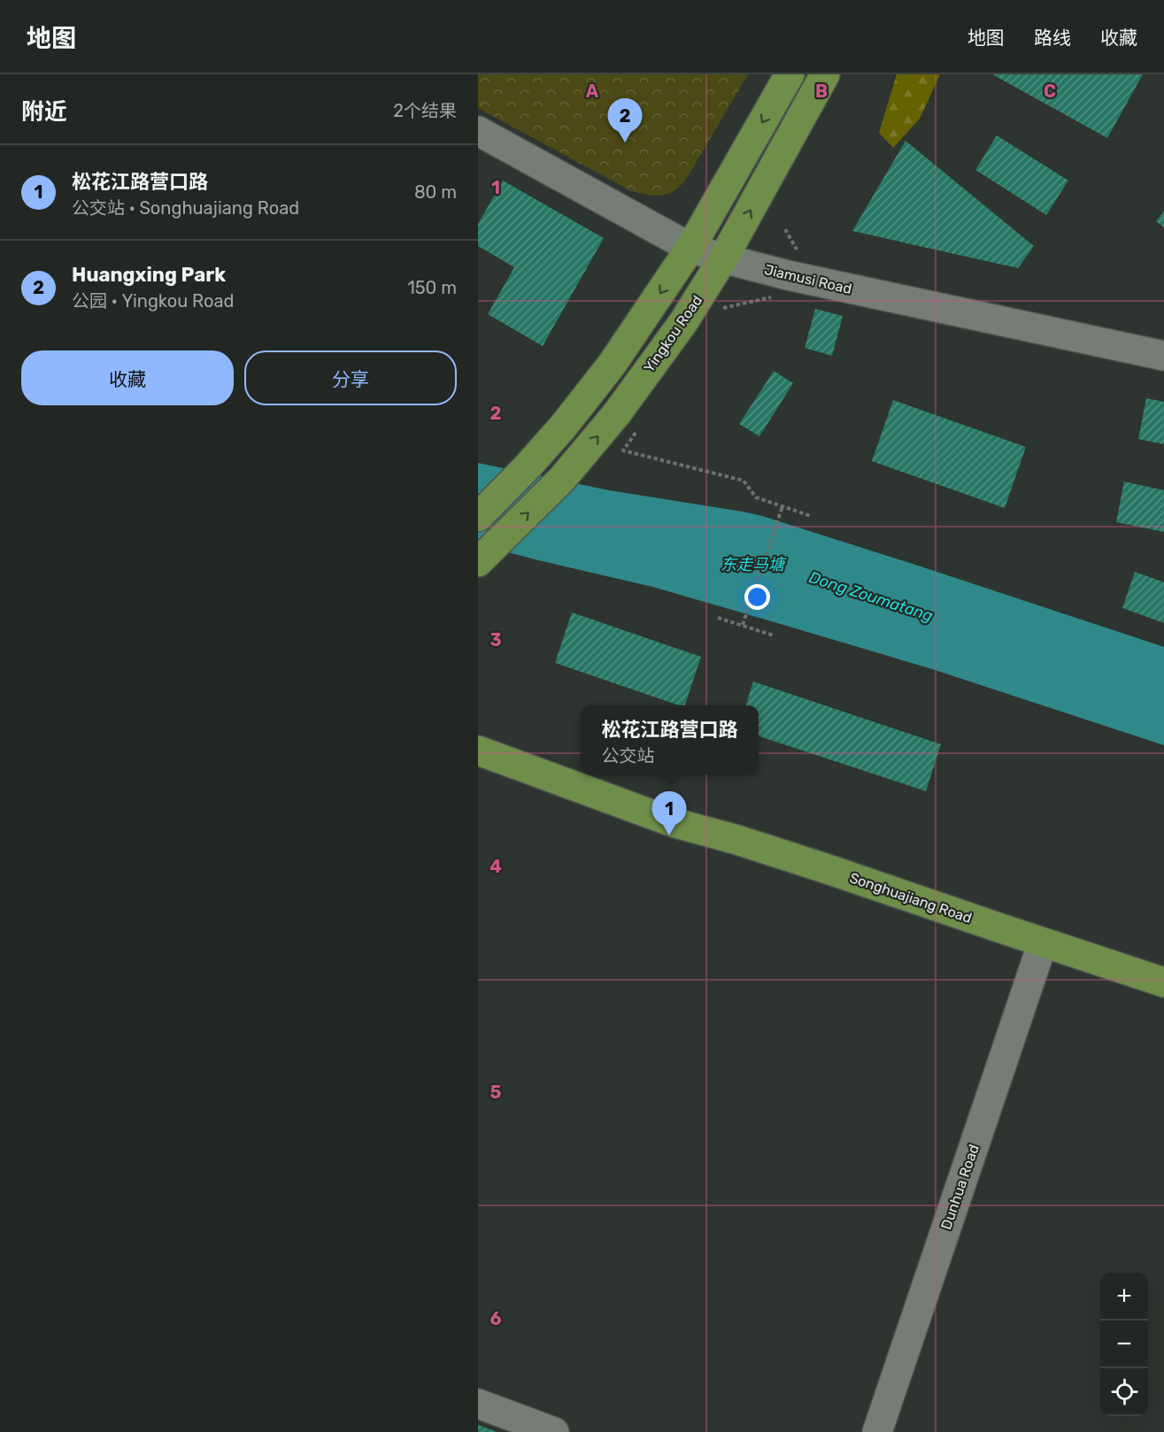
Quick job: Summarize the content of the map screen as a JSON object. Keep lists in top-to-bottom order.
{
  "streets": {
    "main road": ["Yingkou Road", "Songhuajiang Road"],
    "street": ["Jiamusi Road", "Dunhua Road"]
  },
  "crossings": [
    ["Jiamusi Road", "Yingkou Road"],
    ["Songhuajiang Road", "Dunhua Road"]
  ],
  "water": ["东走马塘", "Dong Zoumatang"],
  "page": {
    "header": "地图",
    "nav": ["地图", "路线", "收藏"],
    "heading": ["附近", "2个结果"],
    "pins": ["2", "1"],
    "list": [
      {
        "mark": "1",
        "name": "松花江路营口路",
        "note": "公交站 · Songhuajiang Road",
        "value": "80 m"
      },
      {
        "mark": "2",
        "name": "Huangxing Park",
        "note": "公园 · Yingkou Road",
        "value": "150 m"
      }
    ],
    "buttons": ["收藏", "分享"],
    "popup": ["松花江路营口路", "公交站"],
    "map_buttons": ["+", "−"]
  },
  "grid": {
    "columns": ["A", "B", "C"],
    "rows": [
      "1",
      "2",
      "3",
      "4",
      "5",
      "6"
    ]
  }
}
